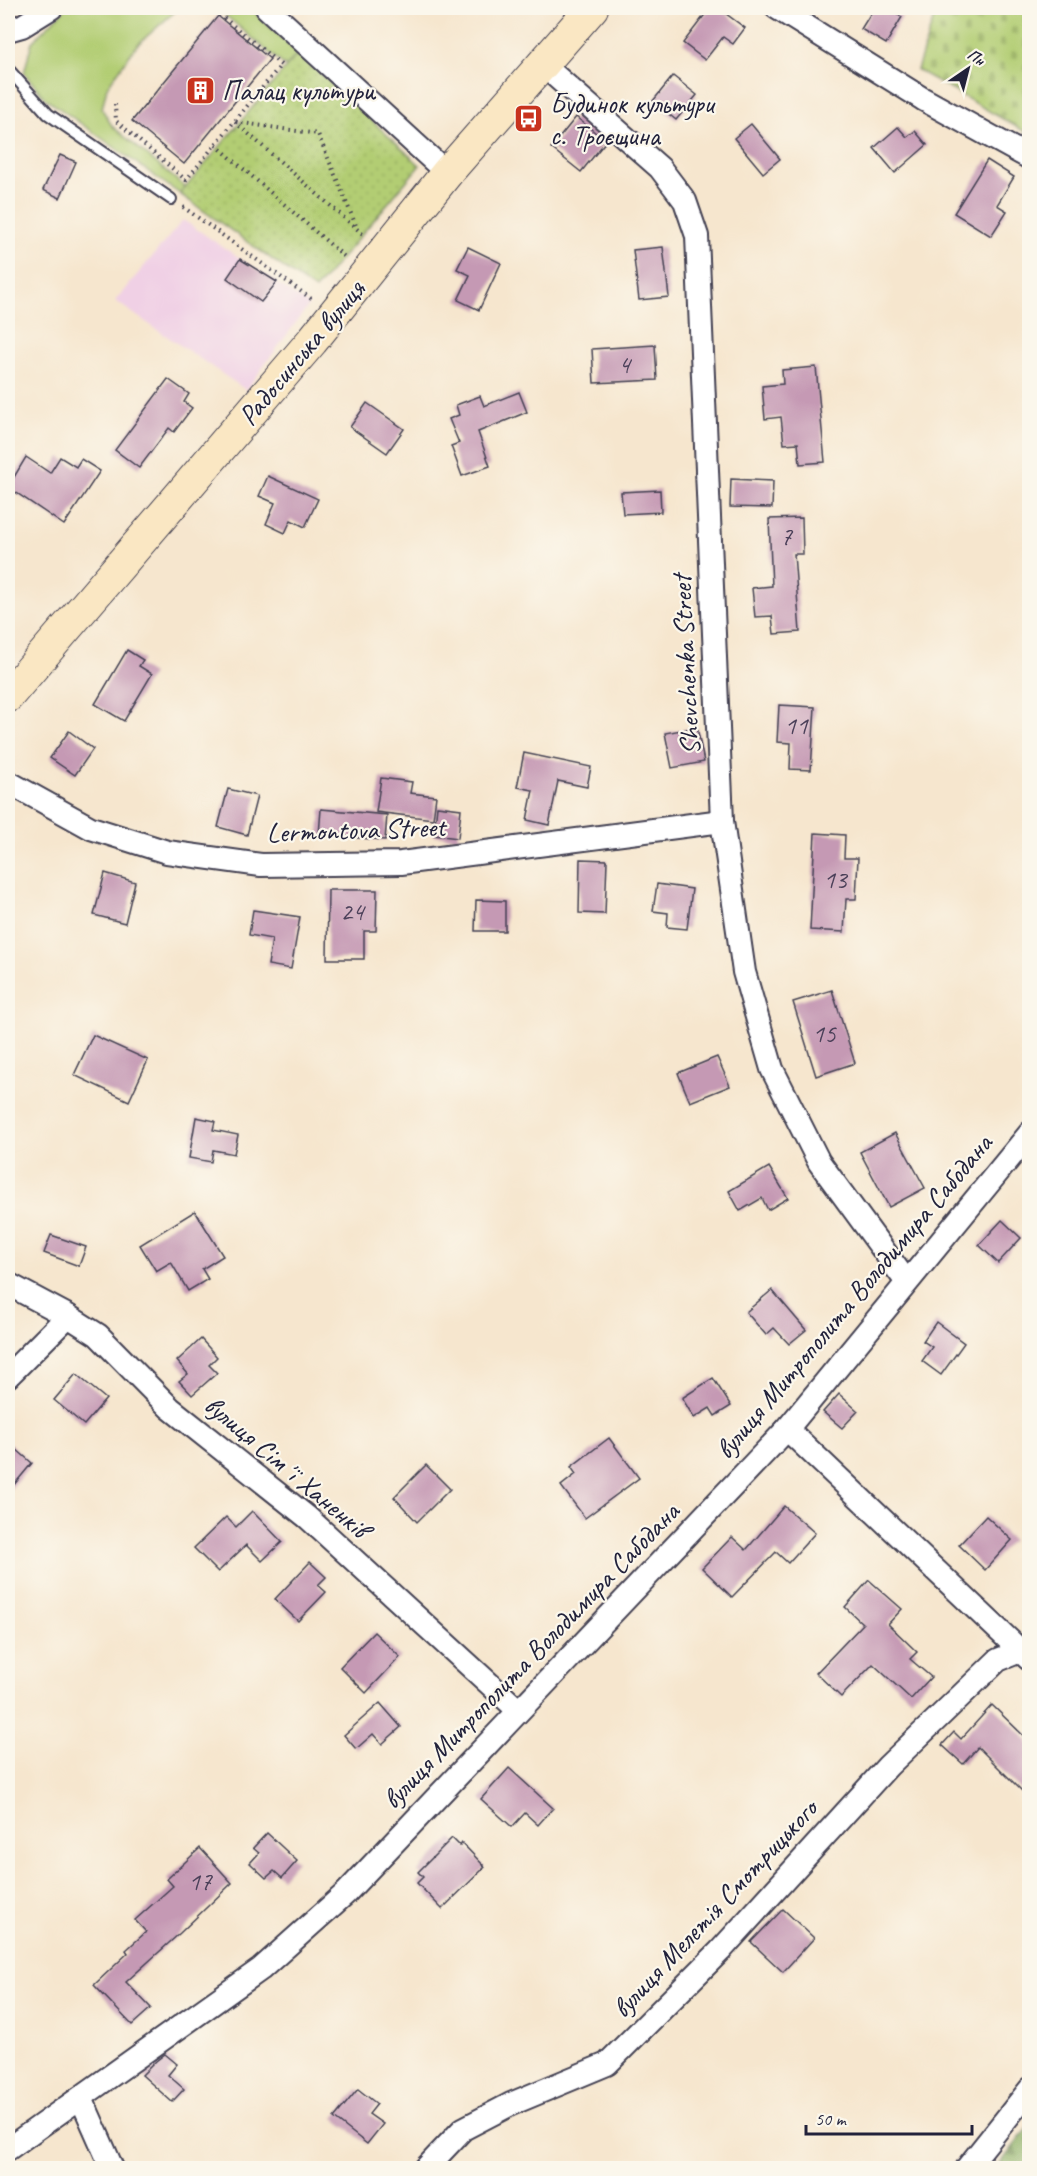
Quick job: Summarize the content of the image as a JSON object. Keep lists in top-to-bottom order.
{
  "streets": {
    "street": [
      "Радосинська вулиця",
      "Shevchenka Street",
      "Lermontova Street",
      "вулиця Митрополита Володимира Сабодана",
      "вулиця Сімʼї Ханенків",
      "вулиця Мелетія Смотрицького"
    ]
  },
  "crossings": [
    ["Радосинська вулиця", "Shevchenka Street"],
    ["Shevchenka Street", "Lermontova Street"],
    ["Shevchenka Street", "вулиця Митрополита Володимира Сабодана"],
    ["вулиця Митрополита Володимира Сабодана", "вулиця Сімʼї Ханенків"],
    ["вулиця Митрополита Володимира Сабодана", "вулиця Мелетія Смотрицького"]
  ],
  "places": {
    "building": ["Палац культури"],
    "bus stop": ["Будинок культури с. Троєщина"]
  },
  "house_numbers": [
    "4",
    "7",
    "11",
    "13",
    "24",
    "15",
    "17"
  ],
  "scale_bar": "50 m",
  "north": "top right"
}
